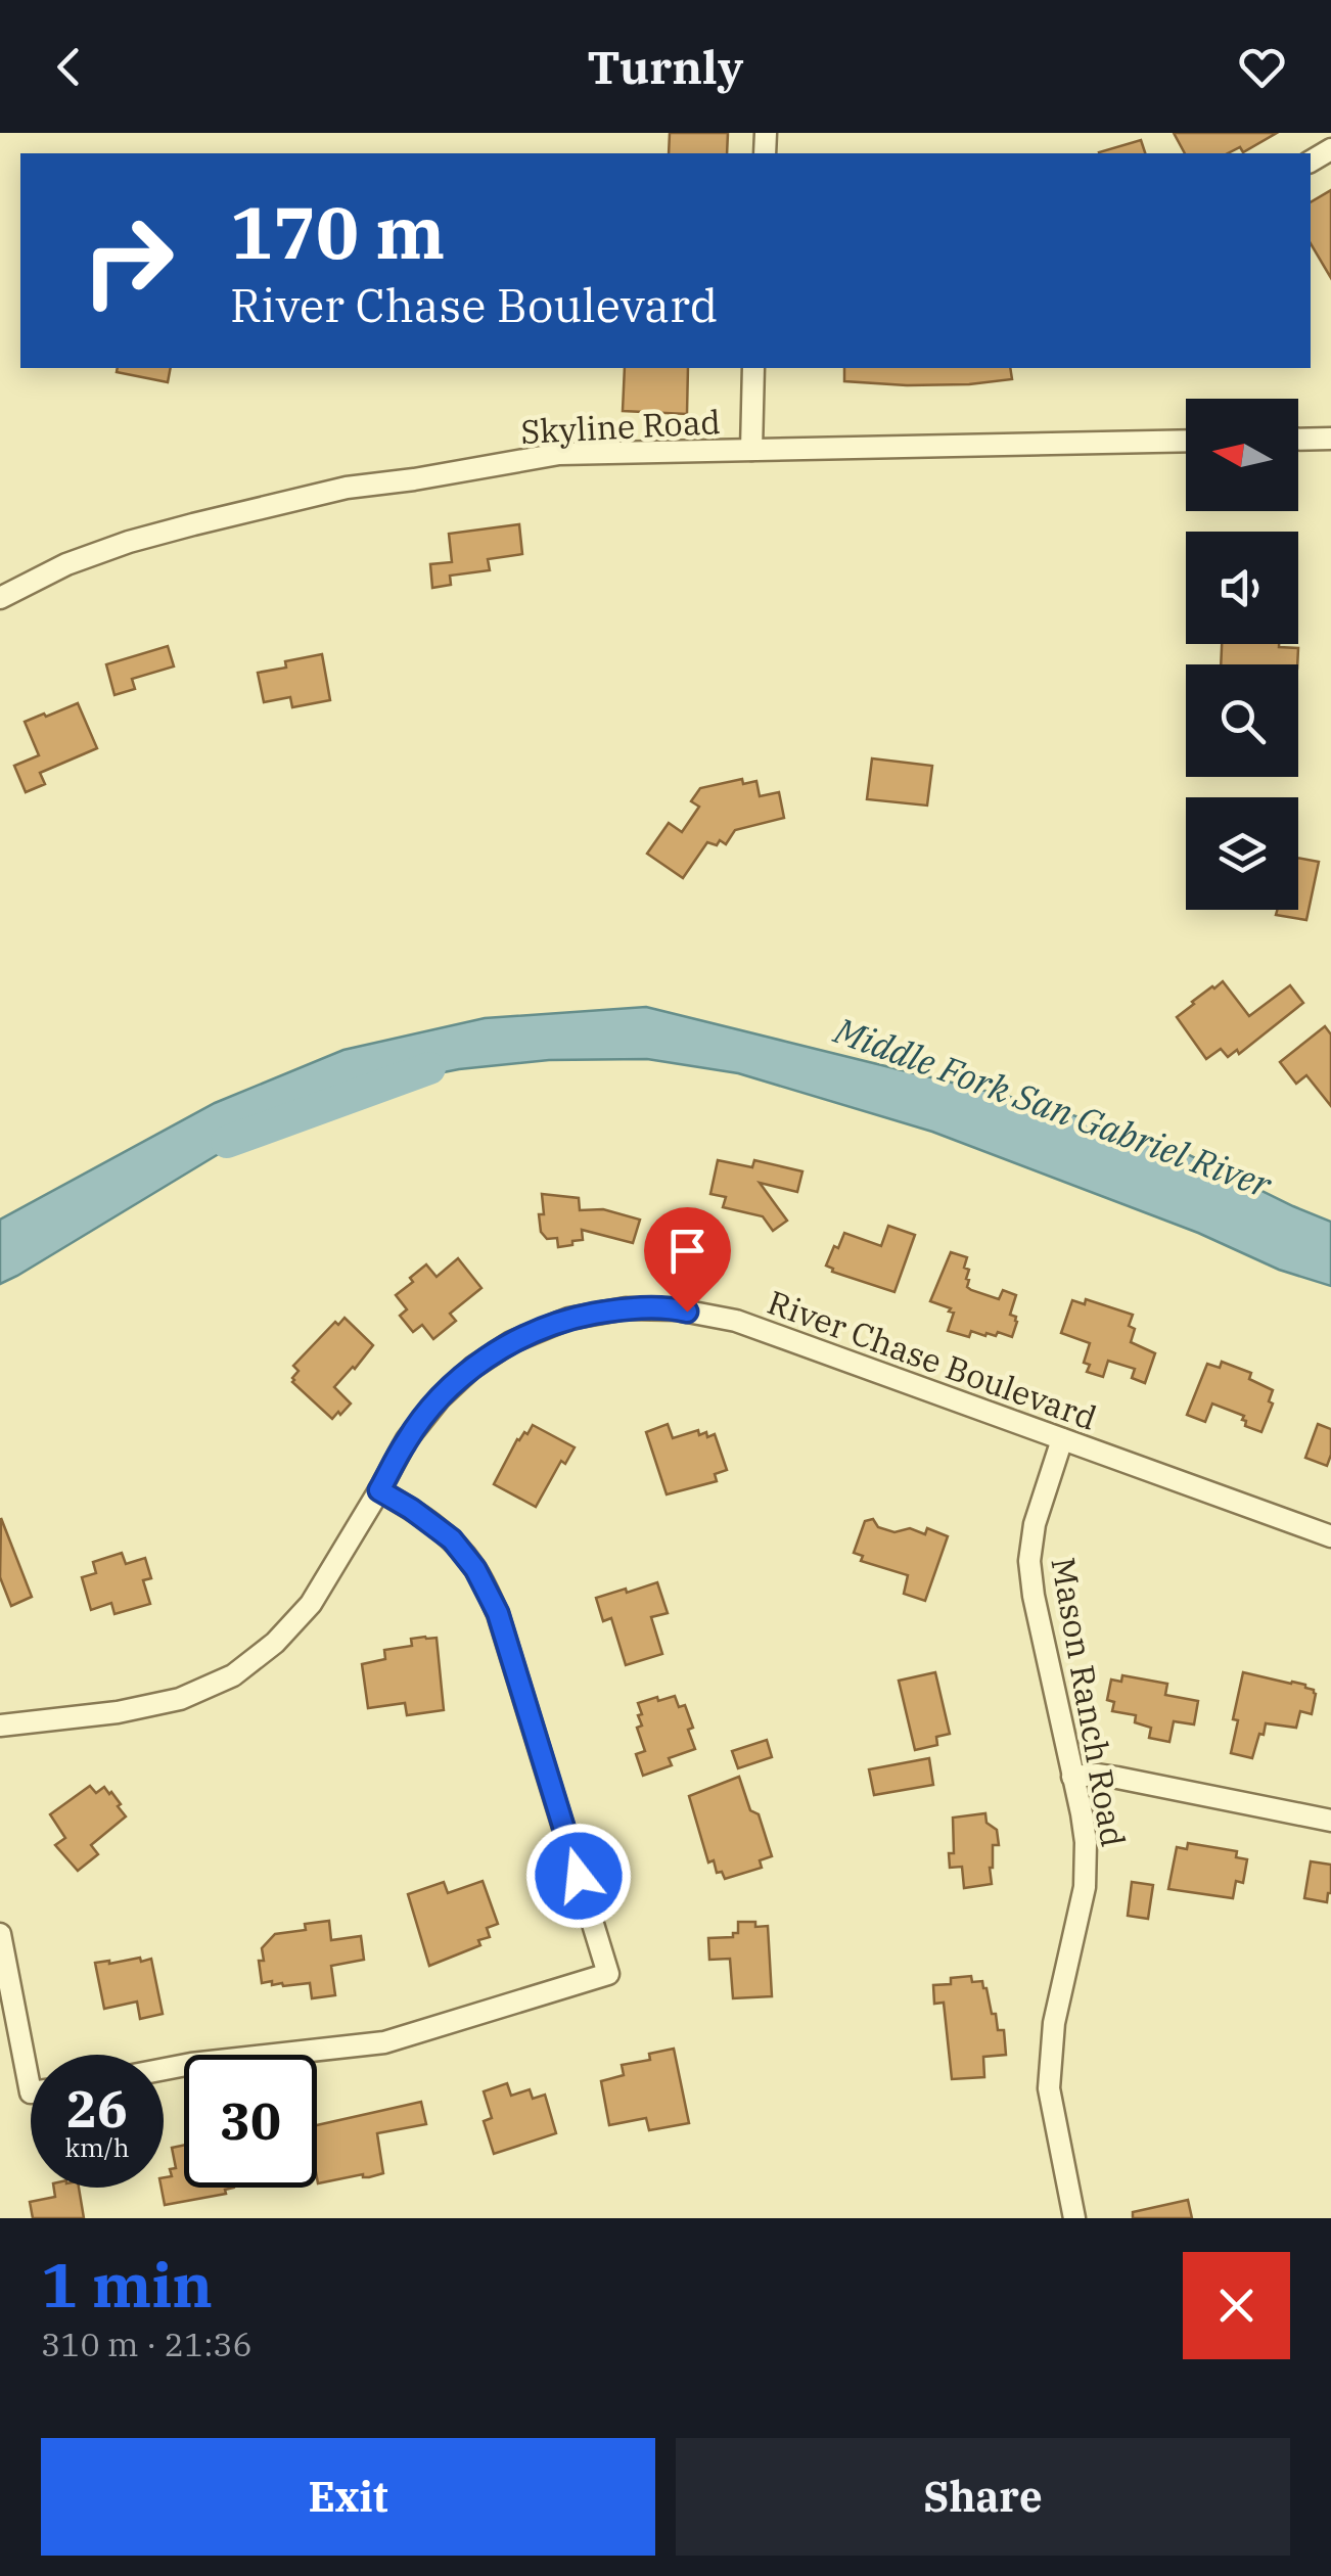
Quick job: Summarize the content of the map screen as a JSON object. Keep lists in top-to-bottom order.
{
  "streets": {
    "street": ["Skyline Road", "River Chase Boulevard", "Mason Ranch Road"]
  },
  "crossings": [
    ["River Chase Boulevard", "Mason Ranch Road"]
  ],
  "water": ["Middle Fork San Gabriel River"],
  "north": "left",
  "page": {
    "header": "Turnly",
    "turn": ["170 m", "River Chase Boulevard"],
    "speed": "26 km/h",
    "limit": "30",
    "heading": ["1 min", "310 m · 21:36"],
    "buttons": ["Exit", "Share"]
  }
}
